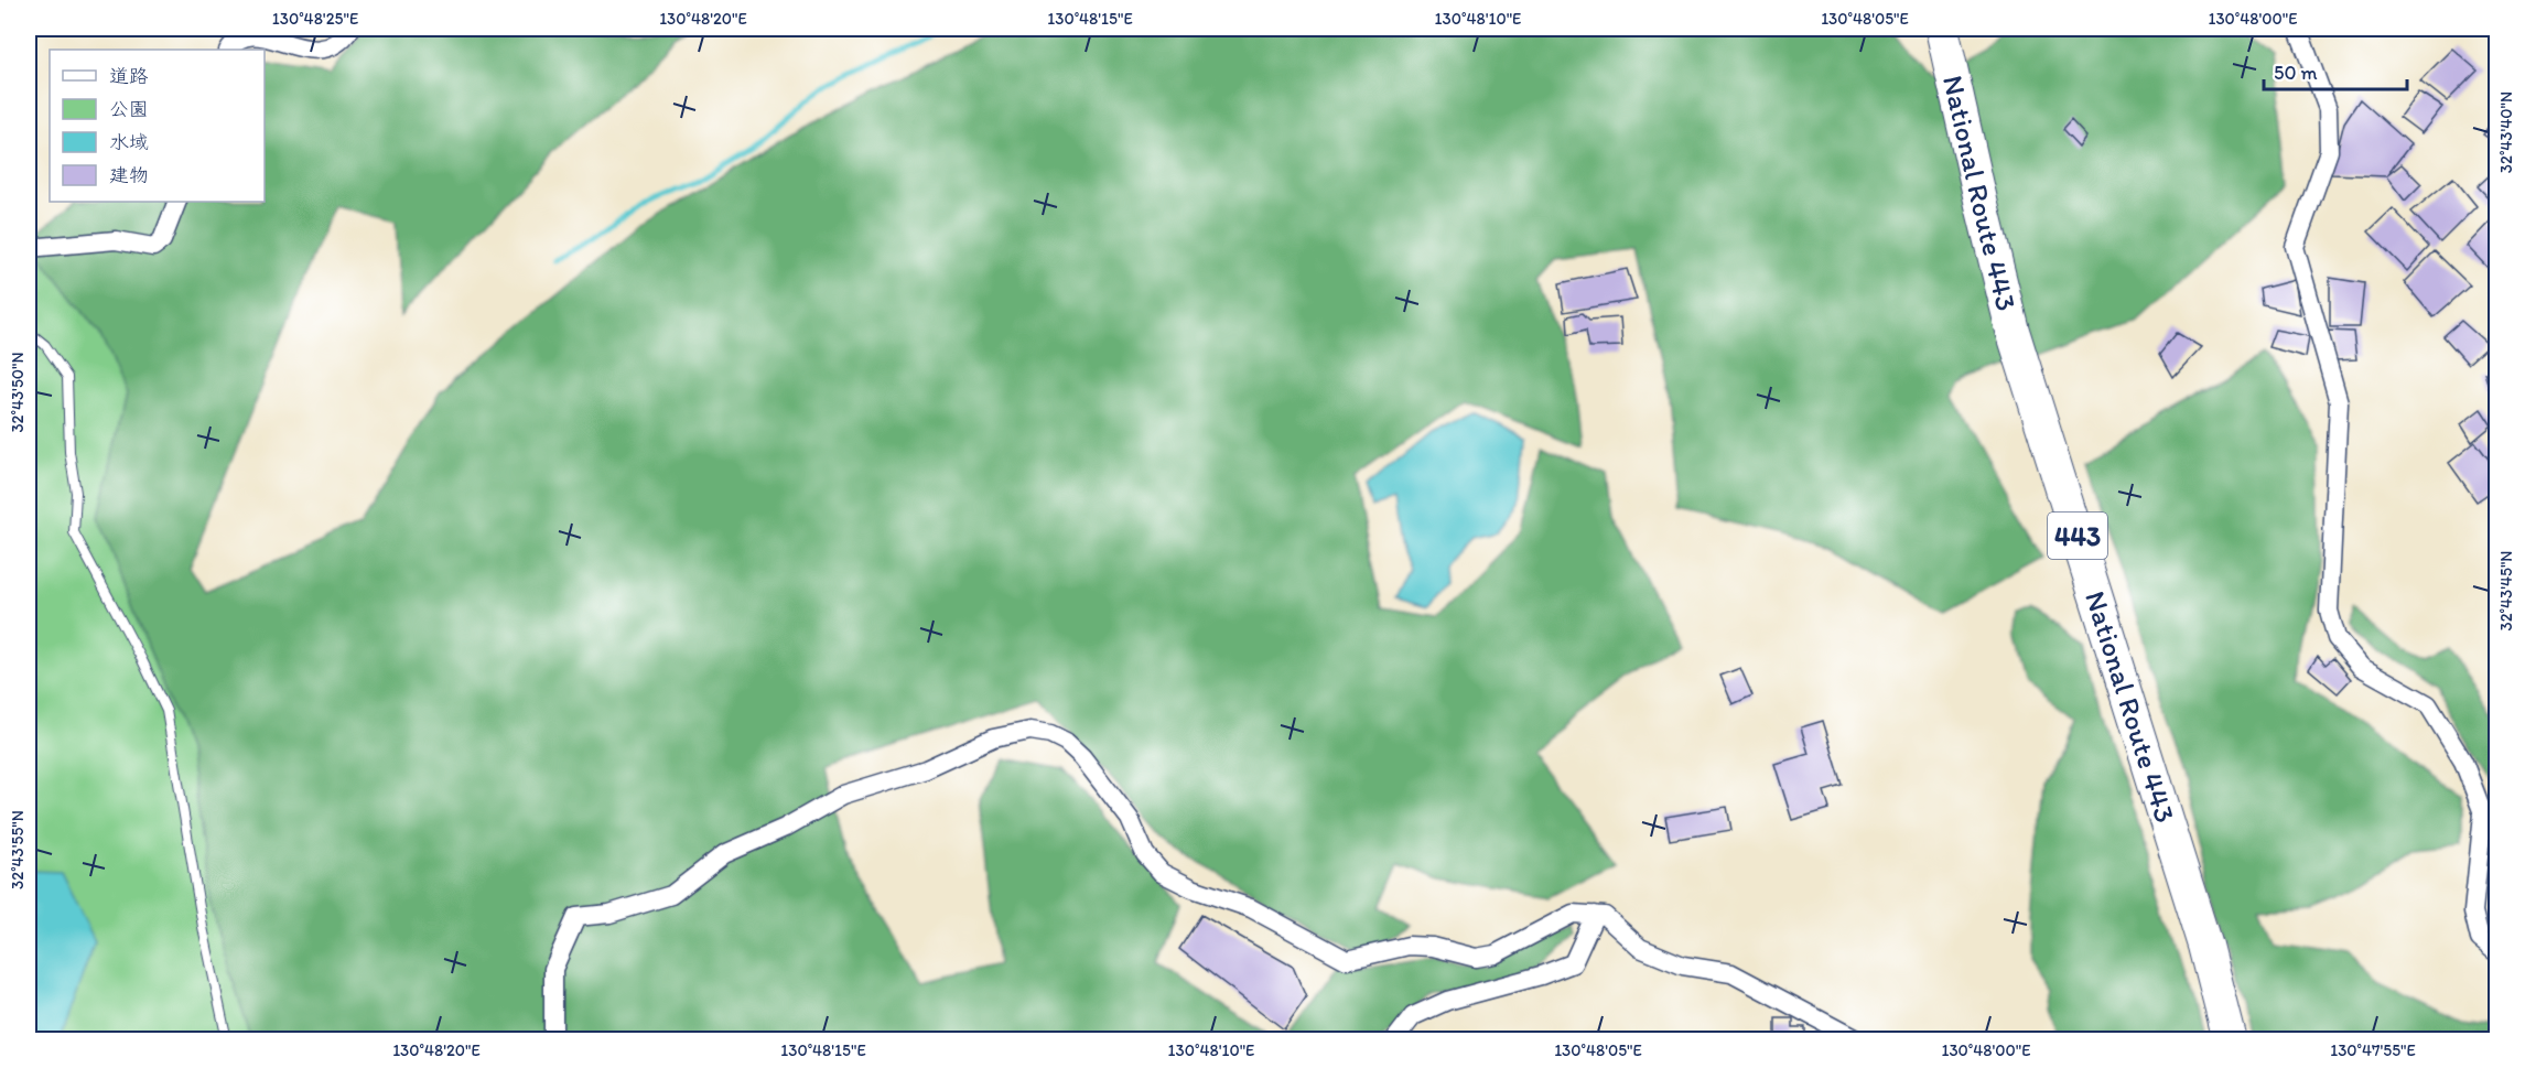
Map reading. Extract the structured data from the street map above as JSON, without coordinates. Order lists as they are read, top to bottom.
{
  "streets": {
    "highway": ["National Route 443", "443"]
  },
  "legend": [
    "道路",
    "公園",
    "水域",
    "建物"
  ],
  "scale_bar": "50 m",
  "coordinates": [
    "130°48'25\"E",
    "130°48'20\"E",
    "130°48'15\"E",
    "130°48'10\"E",
    "130°48'05\"E",
    "130°48'00\"E",
    "32°43'40\"N",
    "32°43'50\"N",
    "32°43'45\"N",
    "32°43'55\"N",
    "130°47'55\"E"
  ]
}
